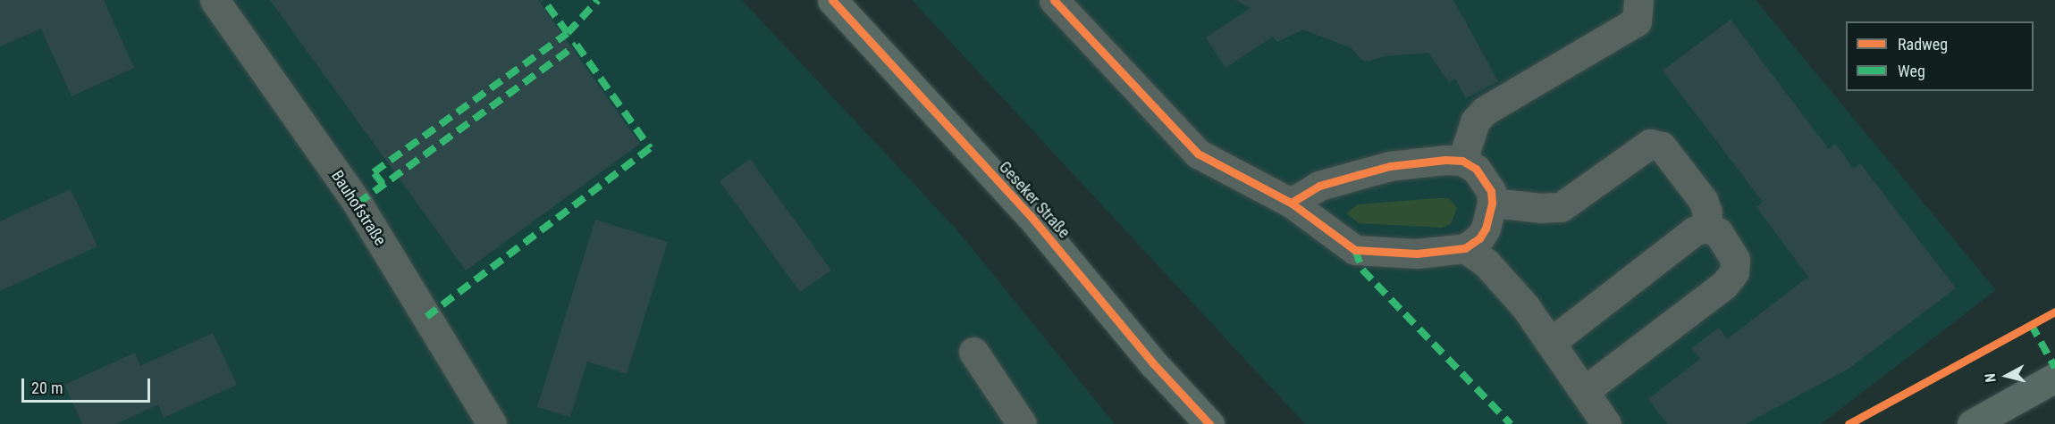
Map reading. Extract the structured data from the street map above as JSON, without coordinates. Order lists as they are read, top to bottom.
{
  "streets": {
    "main road": ["Geseker Straße"],
    "street": ["Bauhofstraße"]
  },
  "legend": ["Radweg", "Weg"],
  "scale_bar": "20 m",
  "north": "left"
}
